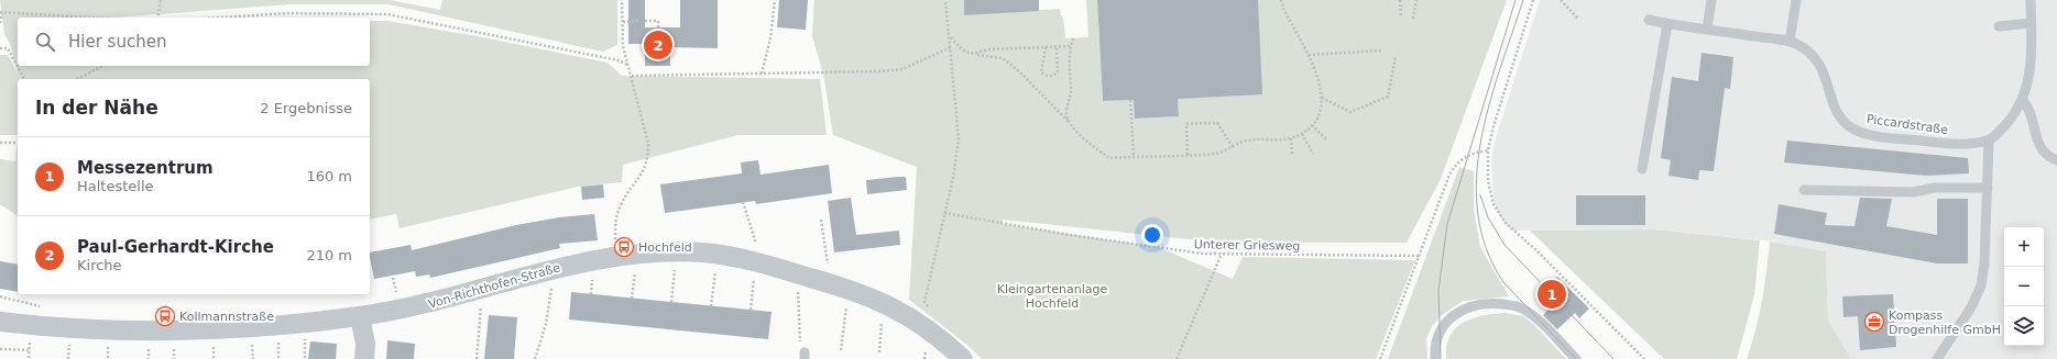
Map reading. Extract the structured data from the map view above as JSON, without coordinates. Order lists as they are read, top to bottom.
{
  "streets": {
    "street": ["Von-Richthofen-Straße"],
    "lane": ["Piccardstraße"],
    "path": ["Unterer Griesweg"]
  },
  "parks": ["Kleingartenanlage Hochfeld"],
  "places": {
    "bus stop": ["Hochfeld", "Kollmannstraße"],
    "office": ["Kompass Drogenhilfe GmbH"]
  },
  "page": {
    "search": "Hier suchen",
    "pins": ["2", "1"],
    "heading": ["In der Nähe", "2 Ergebnisse"],
    "list": [
      {
        "mark": "1",
        "name": "Messezentrum",
        "note": "Haltestelle",
        "value": "160 m"
      },
      {
        "mark": "2",
        "name": "Paul-Gerhardt-Kirche",
        "note": "Kirche",
        "value": "210 m"
      }
    ],
    "map_buttons": ["+", "−"]
  }
}
